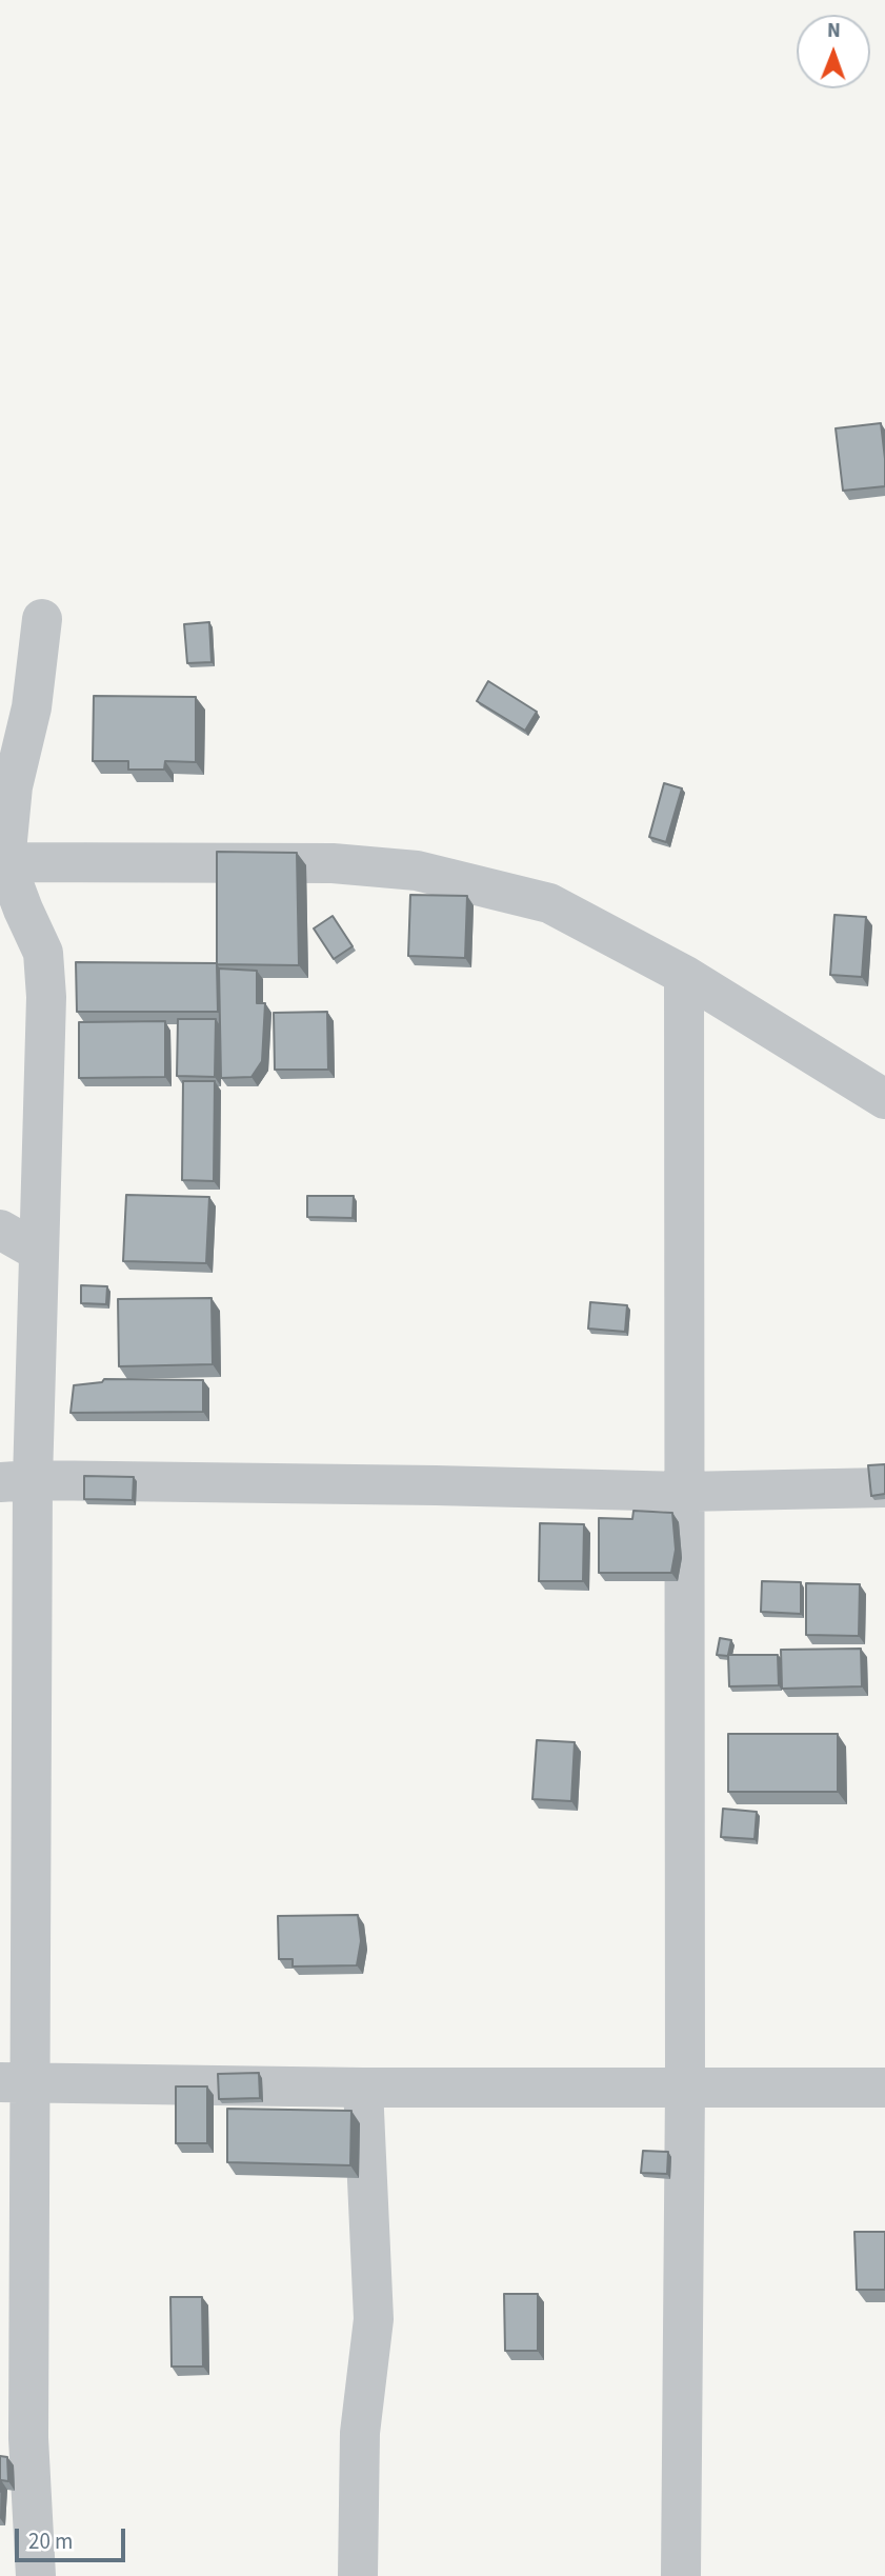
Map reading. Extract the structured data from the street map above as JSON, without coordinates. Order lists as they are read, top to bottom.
{
  "scale_bar": "20 m",
  "north": "top"
}
